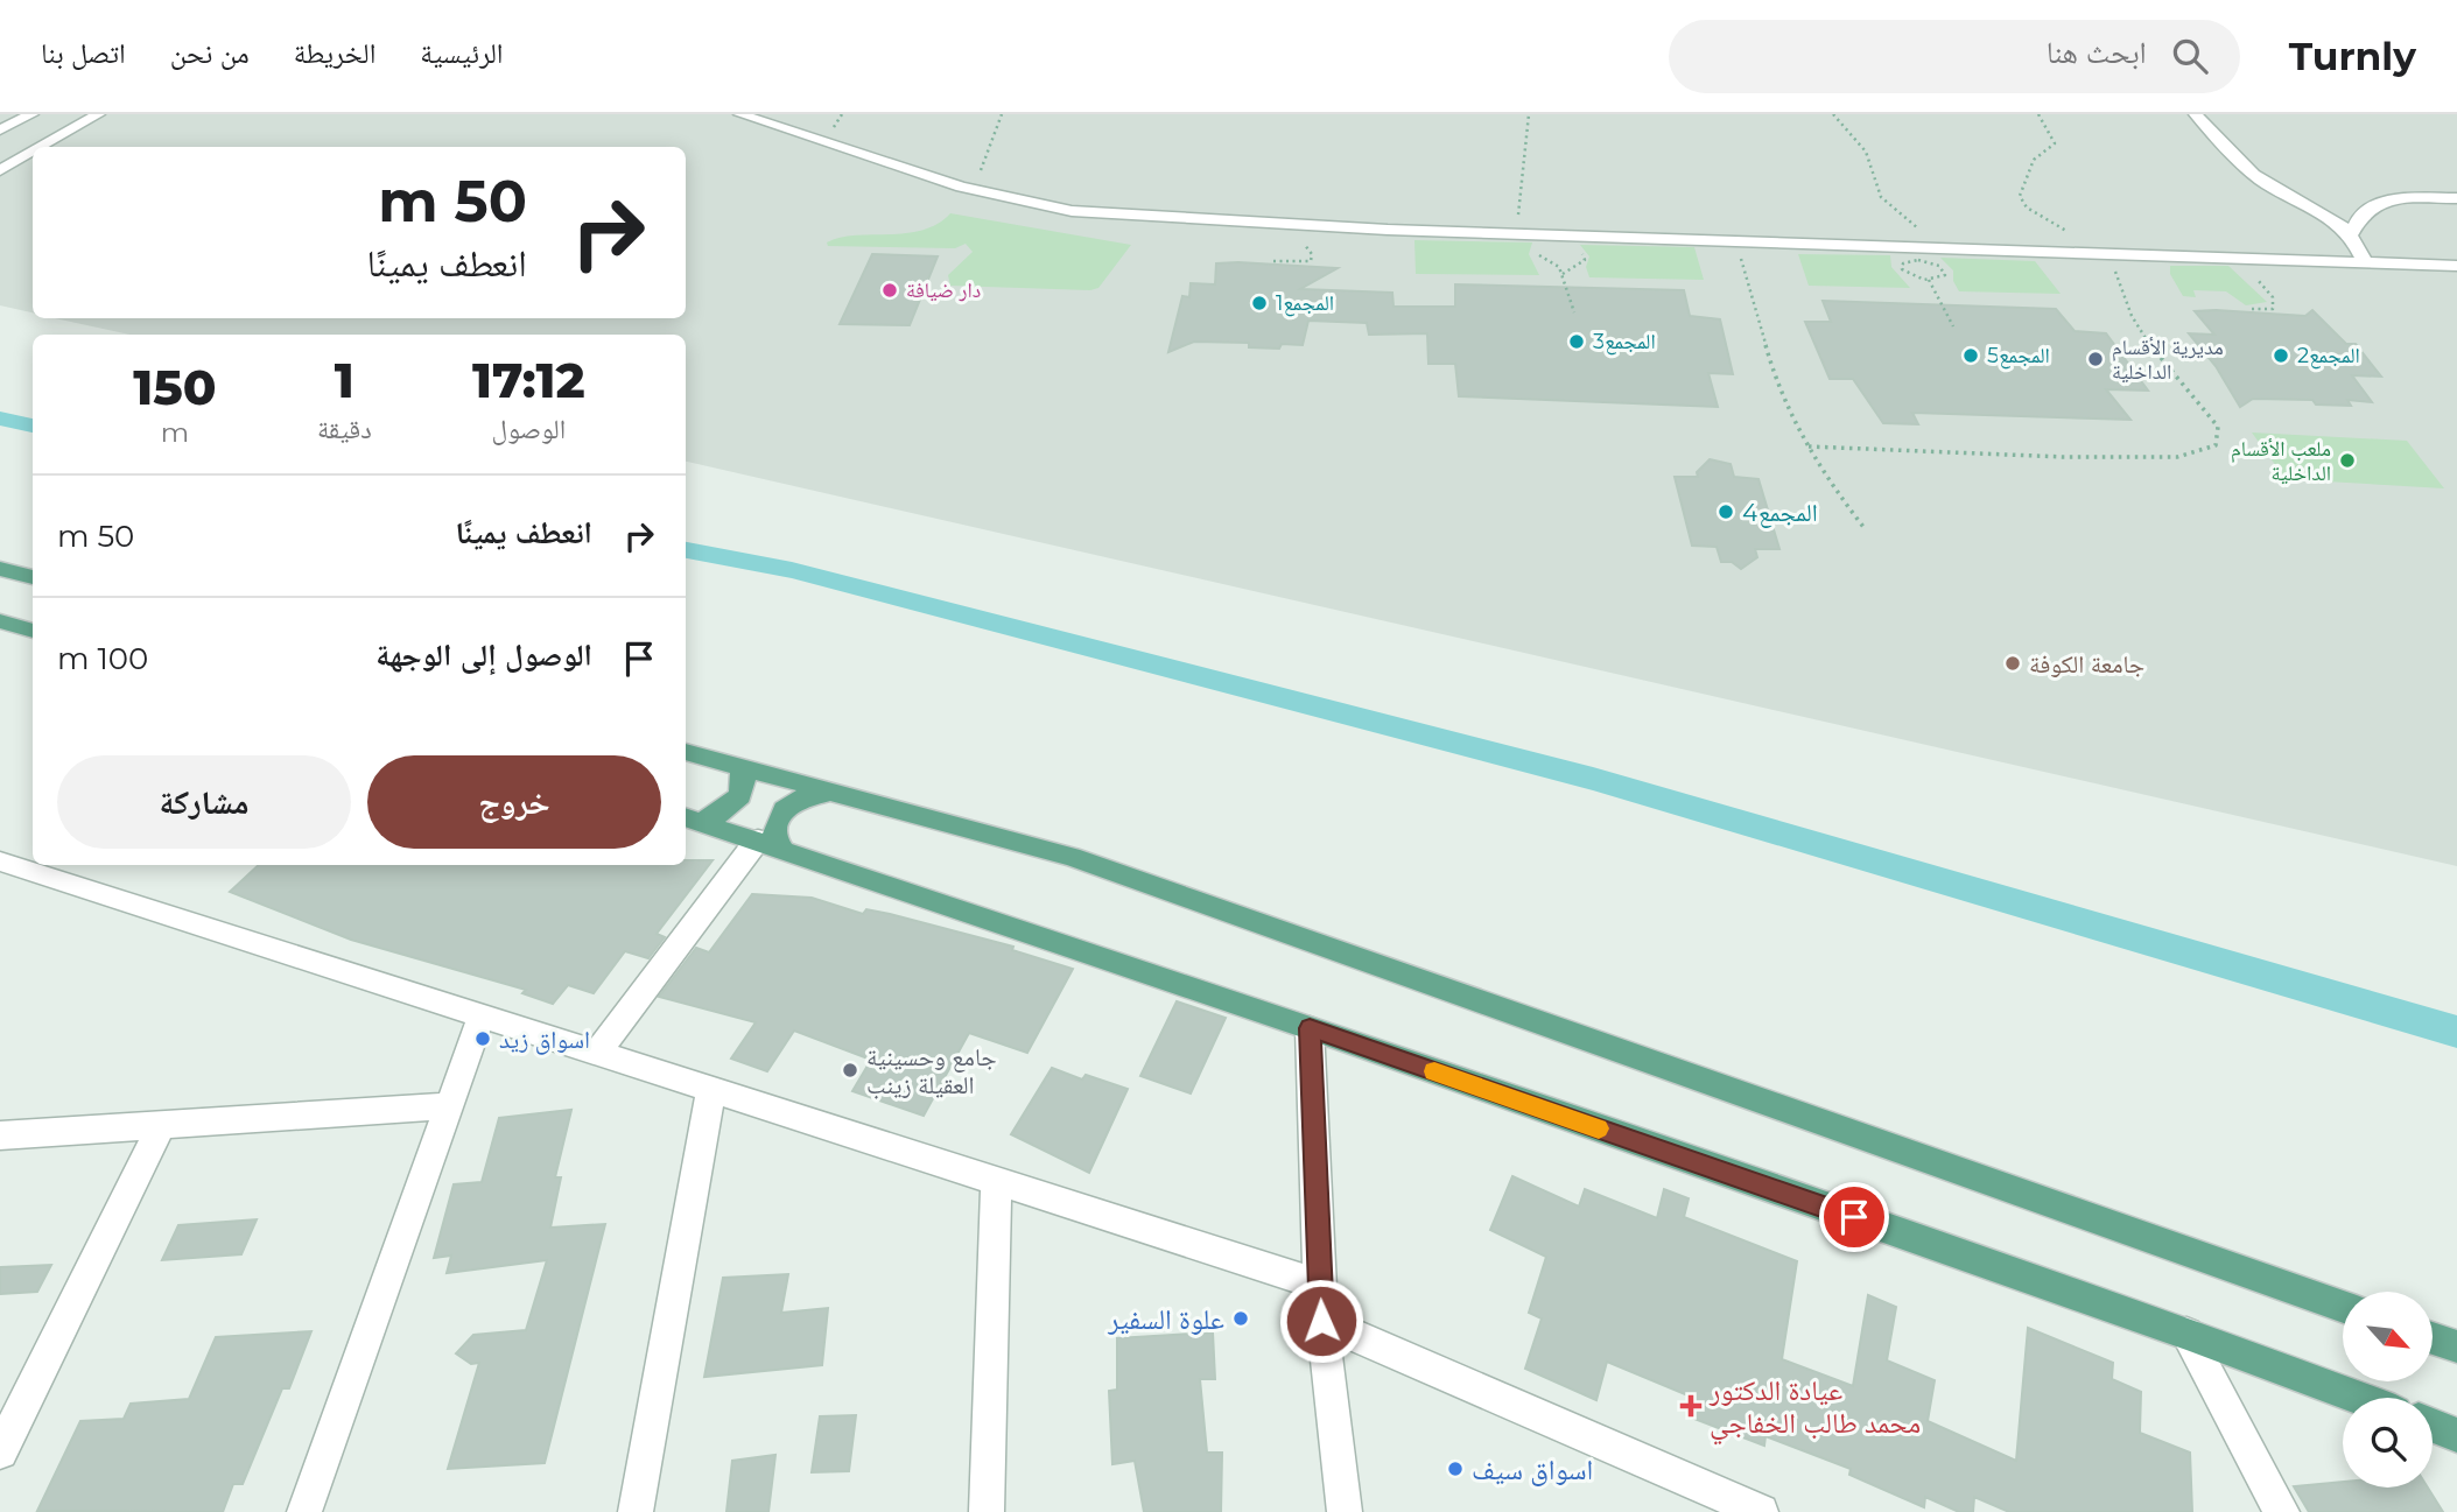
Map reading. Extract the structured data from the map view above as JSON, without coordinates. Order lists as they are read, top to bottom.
{
  "places": {
    "other": [
      "دار ضيافة",
      "المجمع1",
      "المجمع3",
      "المجمع5",
      "المجمع2",
      "مديرية الأقسام الداخلية",
      "ملعب الأقسام الداخلية",
      "المجمع4",
      "جامعة الكوفة",
      "اسواق زيد",
      "جامع وحسينية العقيلة زينب",
      "علوة السفير",
      "اسواق سيف"
    ],
    "health": ["عيادة الدكتور محمد طالب الخفاجي"]
  },
  "north": "bottom right",
  "page": {
    "header": "Turnly",
    "search": "ابحث هنا",
    "nav": [
      "الرئيسية",
      "الخريطة",
      "من نحن",
      "اتصل بنا"
    ],
    "turn": ["50 m", "انعطف يمينًا"],
    "eta": [
      "17:12",
      "الوصول",
      "1",
      "دقيقة",
      "150",
      "m"
    ],
    "list": [
      {
        "name": "انعطف يمينًا",
        "value": "50 m"
      },
      {
        "name": "الوصول إلى الوجهة",
        "value": "100 m"
      }
    ],
    "buttons": ["خروج", "مشاركة"]
  }
}
